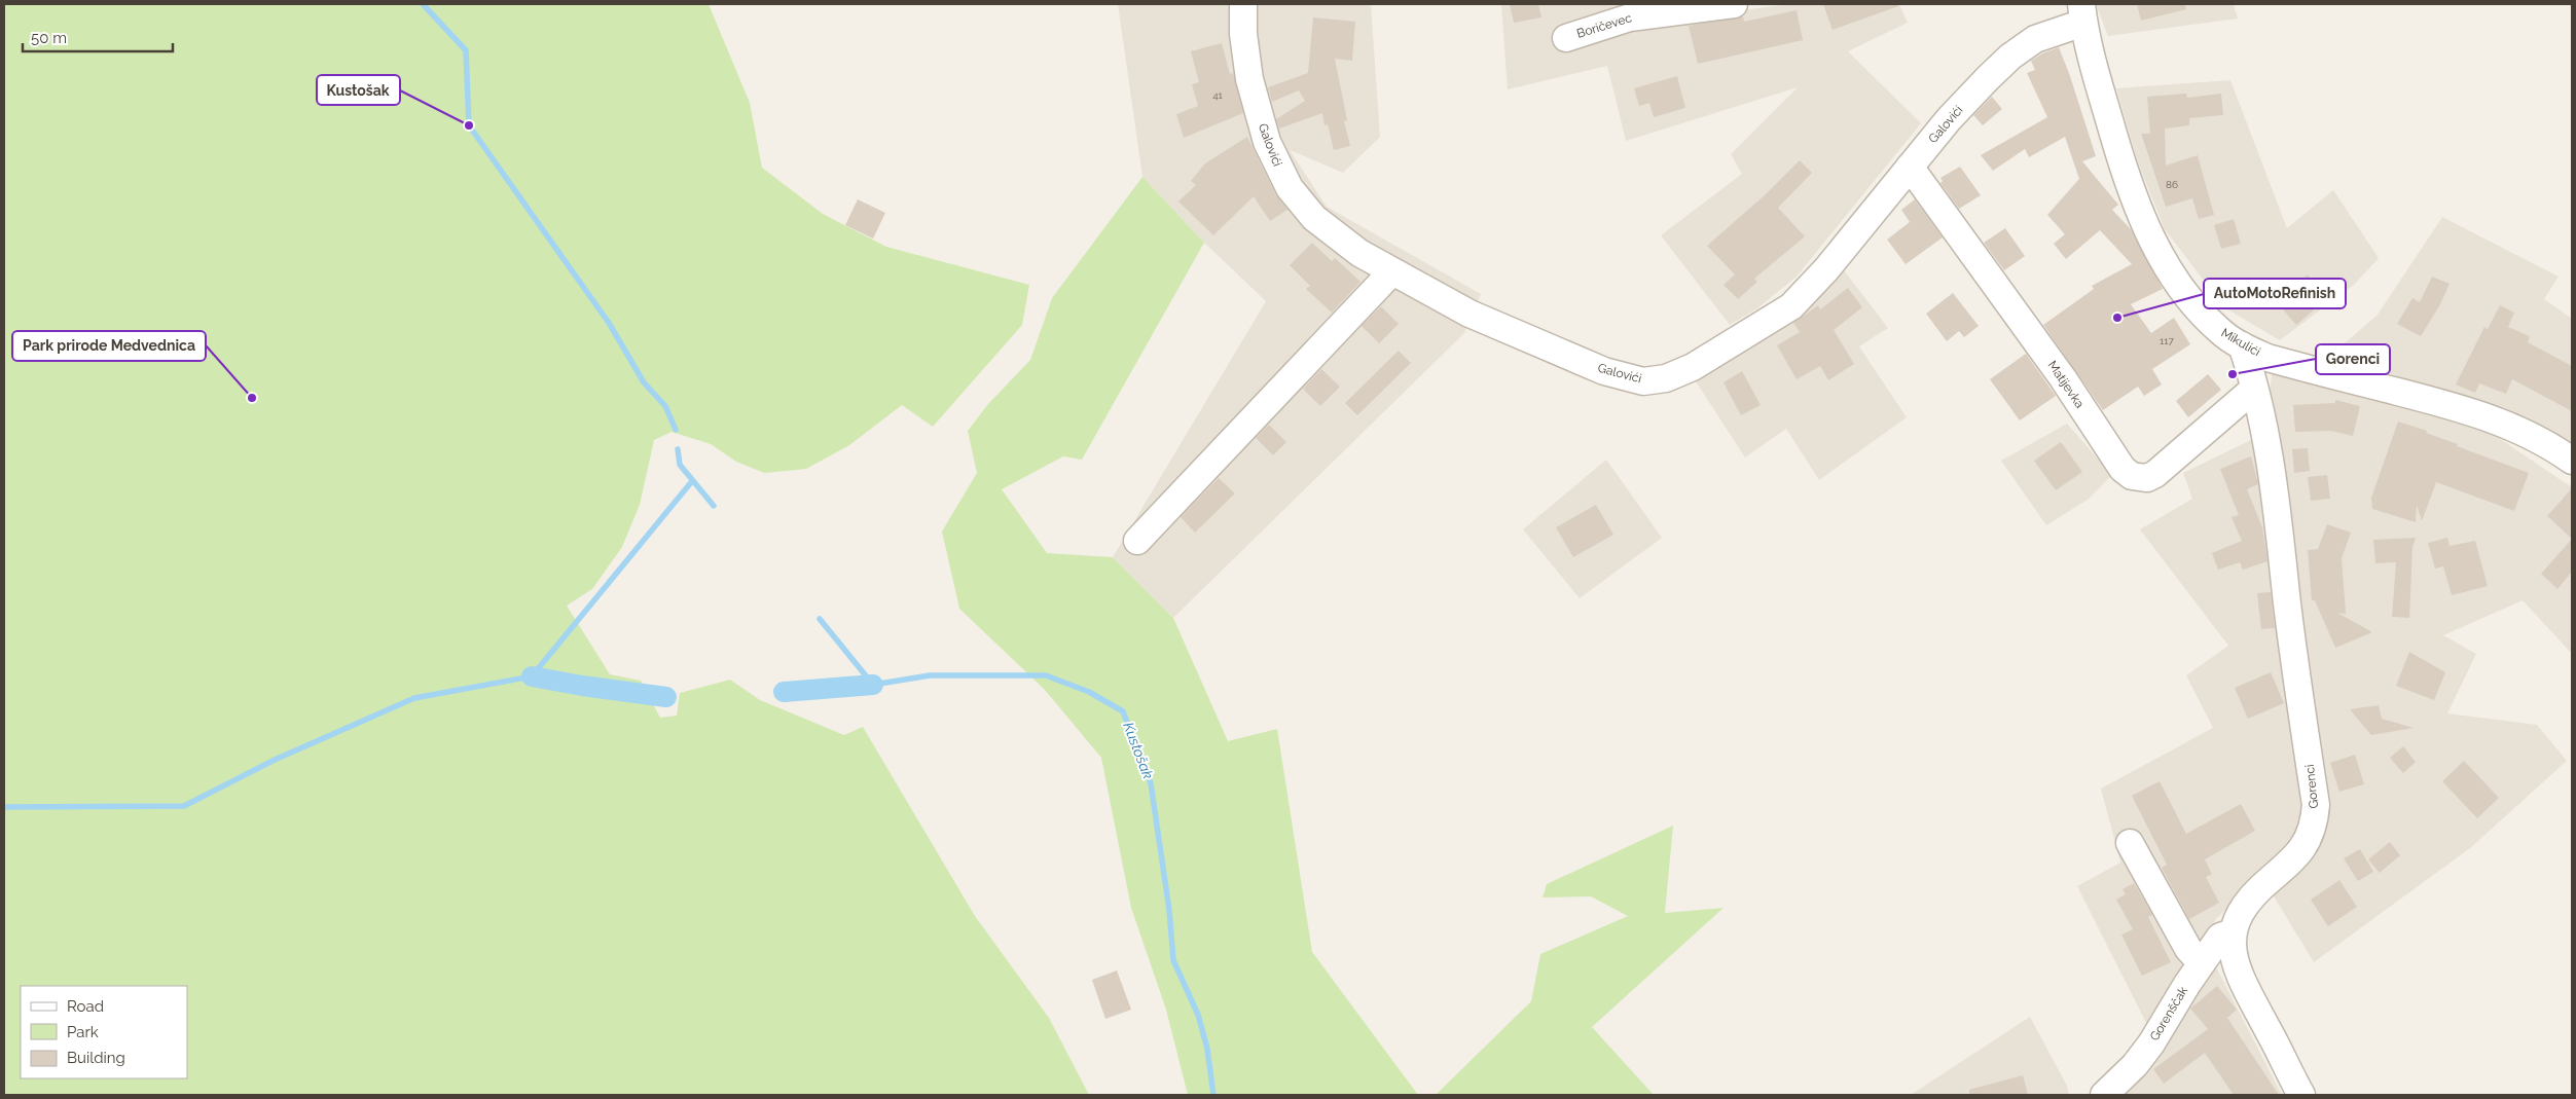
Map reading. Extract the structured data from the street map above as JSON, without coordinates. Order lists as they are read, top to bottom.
{
  "streets": {
    "street": [
      "Boričevec",
      "Galovići",
      "Mikulići",
      "Matijevka",
      "Gorenci",
      "Gorenščak"
    ]
  },
  "crossings": [
    ["Galovići", "Mikulići"],
    ["Galovići", "Matijevka"],
    ["Mikulići", "Gorenci"],
    ["Matijevka", "Gorenci"],
    ["Gorenci", "Gorenščak"]
  ],
  "water": ["Kustošak"],
  "places": [
    "Kustošak",
    "AutoMotoRefinish",
    "Gorenci",
    "Park prirode Medvednica"
  ],
  "house_numbers": ["41", "86", "117"],
  "legend": ["Road", "Park", "Building"],
  "scale_bar": "50 m"
}
